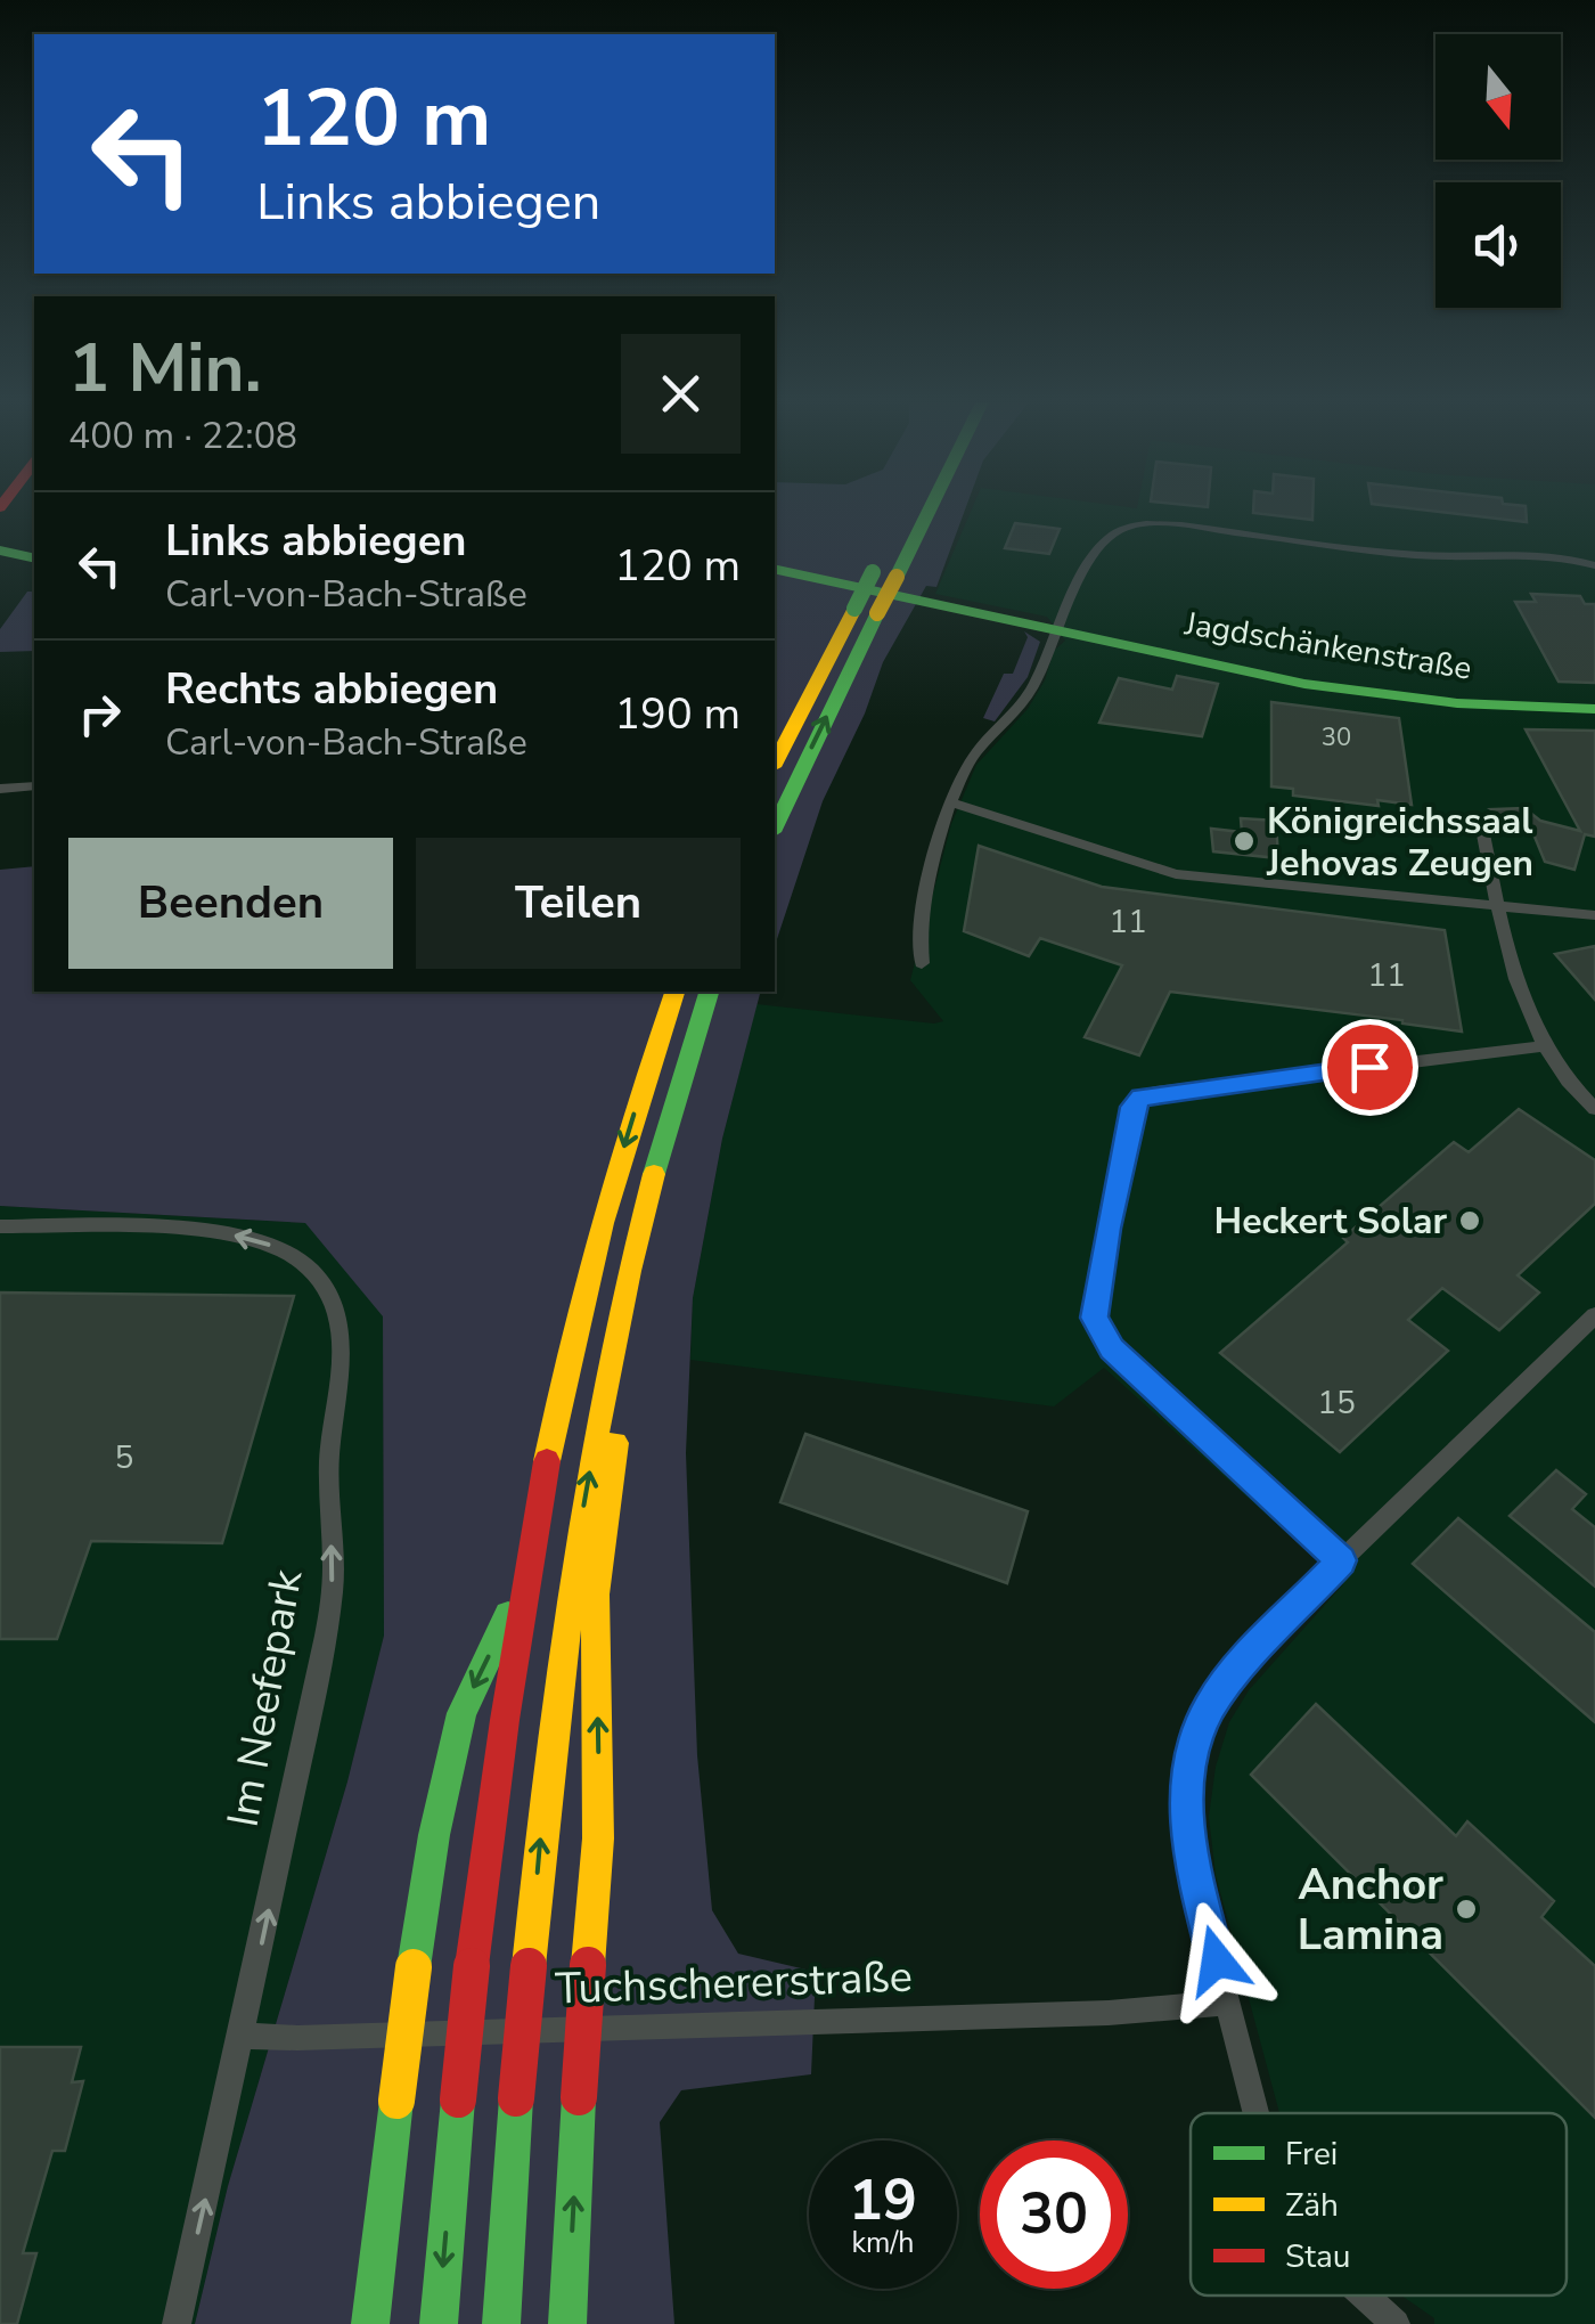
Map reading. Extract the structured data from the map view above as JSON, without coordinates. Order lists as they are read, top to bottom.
{
  "streets": {
    "main road": ["Jagdschänkenstraße"],
    "street": ["Im Neefepark", "Tuchschererstraße"]
  },
  "crossings": [
    ["Im Neefepark", "Tuchschererstraße"]
  ],
  "places": ["Königreichssaal Jehovas Zeugen", "Heckert Solar", "Anchor Lamina"],
  "house_numbers": [
    "30",
    "11",
    "11",
    "15",
    "5"
  ],
  "legend": ["Frei", "Zäh", "Stau"],
  "north": "bottom",
  "page": {
    "turn": ["120 m", "Links abbiegen"],
    "heading": ["1 Min.", "400 m · 22:08"],
    "list": [
      {
        "name": "Links abbiegen",
        "note": "Carl-von-Bach-Straße",
        "value": "120 m"
      },
      {
        "name": "Rechts abbiegen",
        "note": "Carl-von-Bach-Straße",
        "value": "190 m"
      }
    ],
    "buttons": ["Beenden", "Teilen"],
    "speed": "19 km/h",
    "limit": "30"
  }
}
